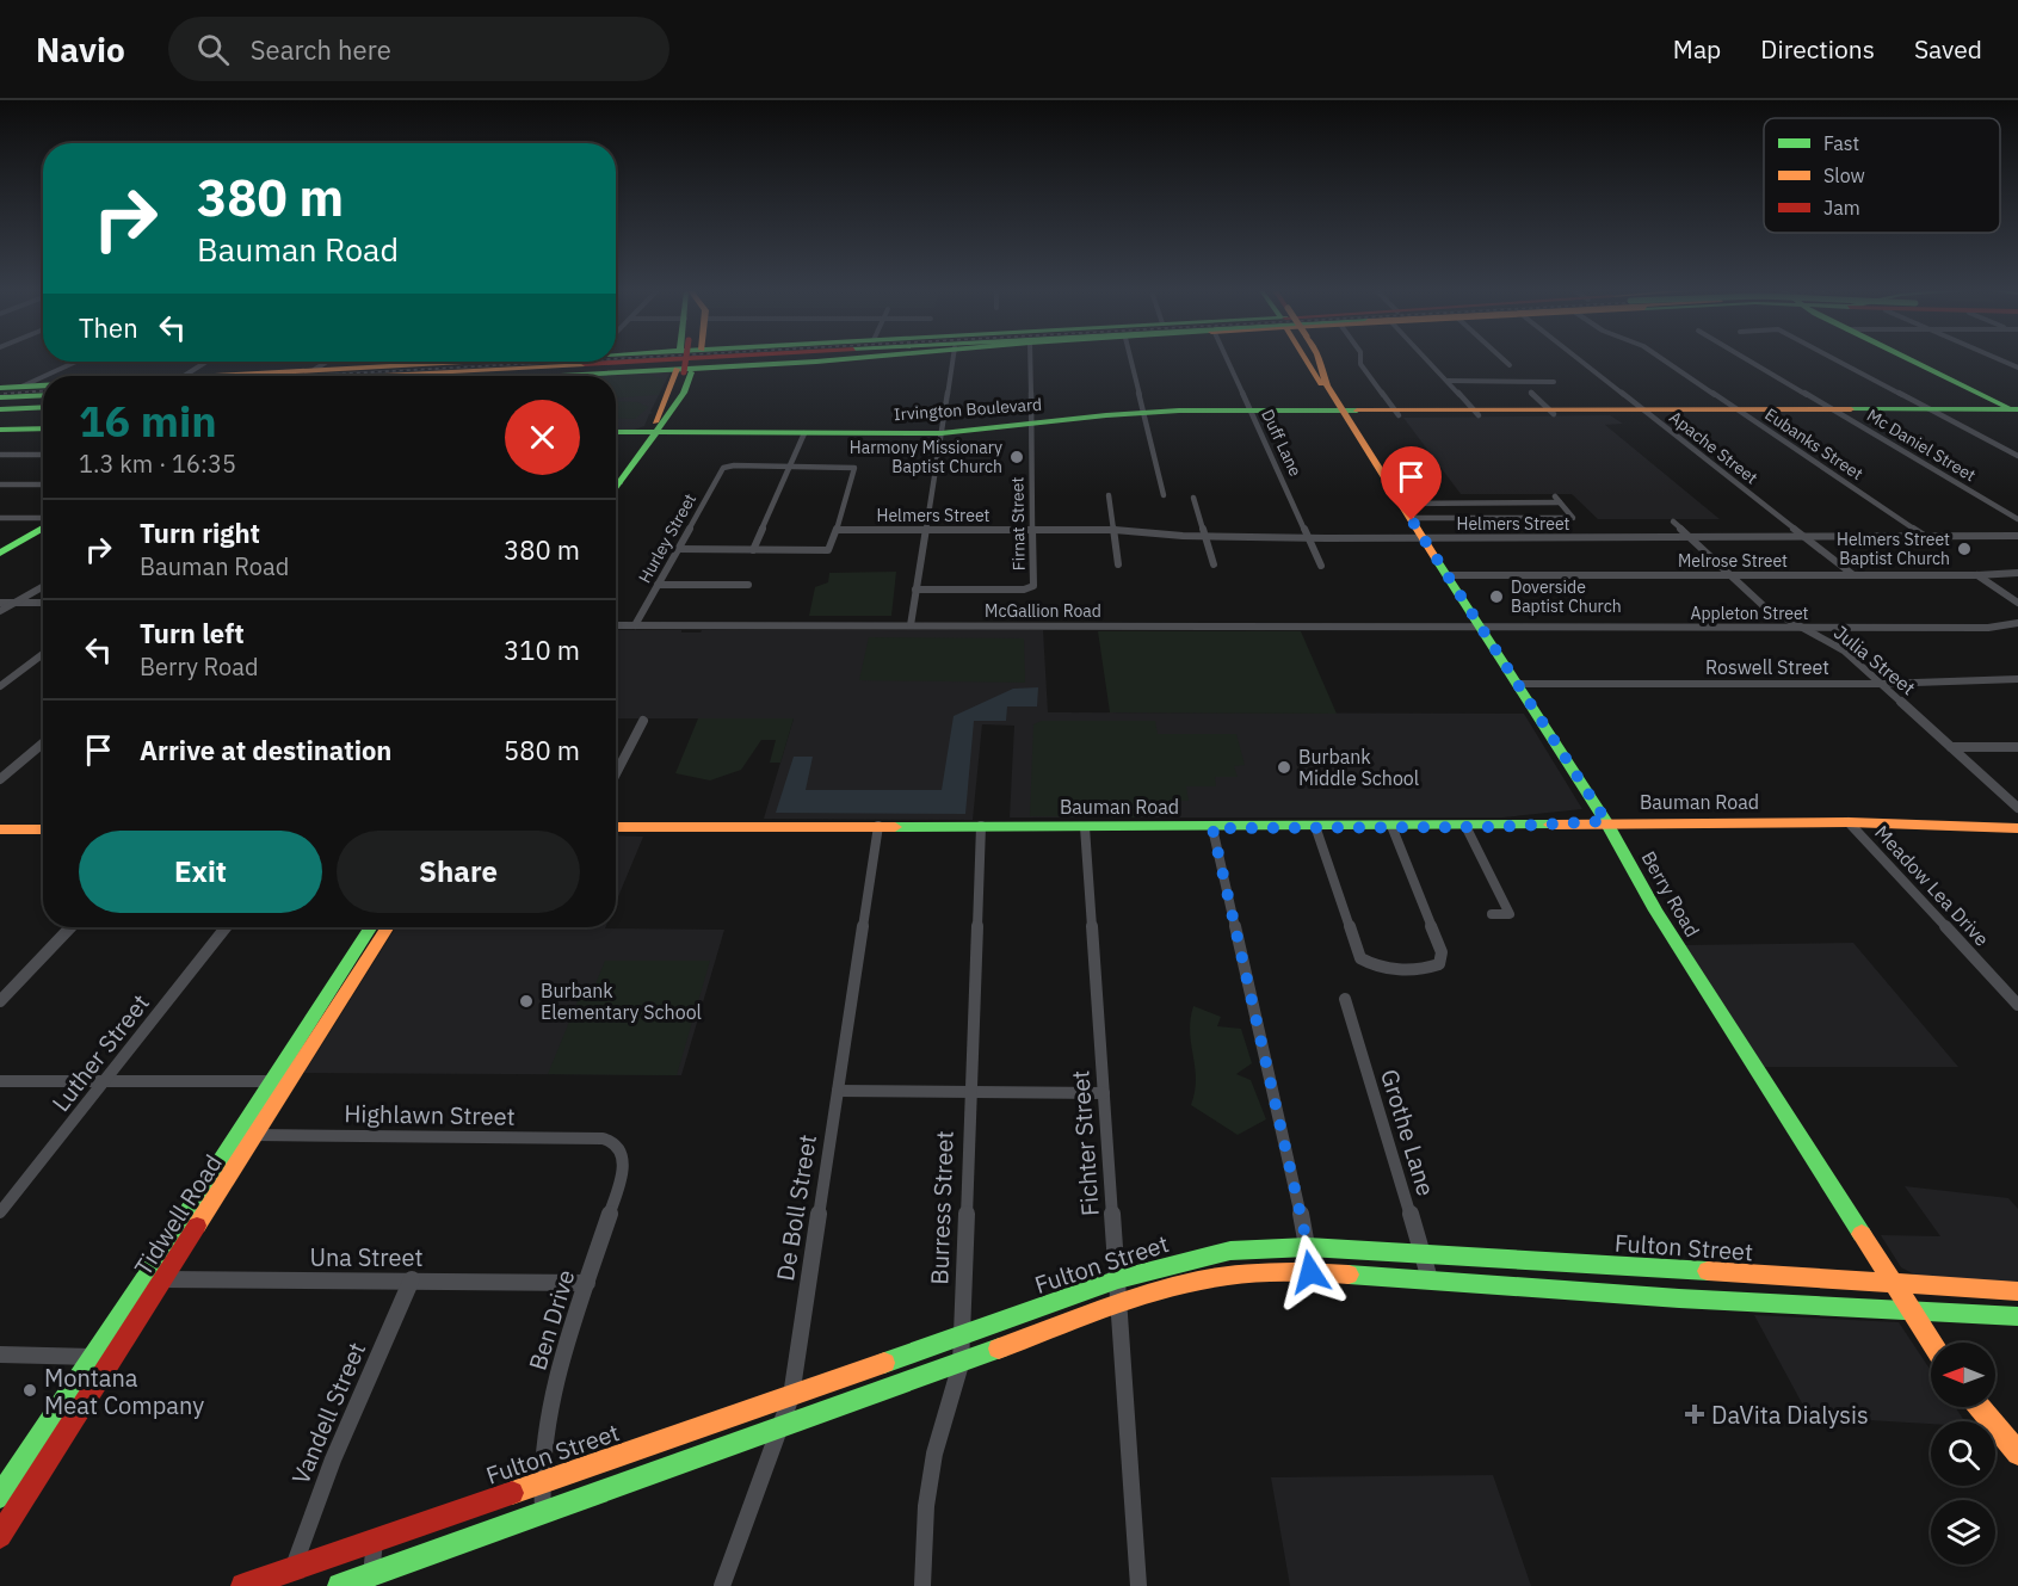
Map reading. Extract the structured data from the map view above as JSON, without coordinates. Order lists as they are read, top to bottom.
{
  "streets": {
    "main road": [
      "Irvington Boulevard",
      "Bauman Road",
      "Berry Road",
      "Tidwell Road",
      "Fulton Street"
    ],
    "street": [
      "Duff Lane",
      "Eubanks Street",
      "Mc Daniel Street",
      "Apache Street",
      "Helmers Street",
      "Firnat Street",
      "Hurley Street",
      "Melrose Street",
      "McGallion Road",
      "Appleton Street",
      "Julia Street",
      "Roswell Street",
      "Meadow Lea Drive",
      "Luther Street",
      "Highlawn Street",
      "Grothe Lane",
      "Fichter Street",
      "De Boll Street",
      "Burress Street",
      "Una Street",
      "Ben Drive",
      "Vandell Street"
    ]
  },
  "crossings": [
    ["Irvington Boulevard", "Duff Lane"],
    ["Irvington Boulevard", "Eubanks Street"],
    ["Irvington Boulevard", "Mc Daniel Street"],
    ["Irvington Boulevard", "Apache Street"],
    ["Irvington Boulevard", "Firnat Street"],
    ["Irvington Boulevard", "Berry Road"],
    ["Duff Lane", "Helmers Street"],
    ["Eubanks Street", "Helmers Street"],
    ["Apache Street", "Helmers Street"],
    ["Apache Street", "Melrose Street"],
    ["Helmers Street", "Firnat Street"],
    ["Helmers Street", "Julia Street"],
    ["Helmers Street", "Berry Road"],
    ["Hurley Street", "McGallion Road"],
    ["Melrose Street", "Julia Street"],
    ["Melrose Street", "Berry Road"],
    ["McGallion Road", "Appleton Street"],
    ["McGallion Road", "Berry Road"],
    ["Appleton Street", "Julia Street"],
    ["Appleton Street", "Berry Road"],
    ["Julia Street", "Roswell Street"],
    ["Roswell Street", "Berry Road"],
    ["Bauman Road", "Meadow Lea Drive"],
    ["Bauman Road", "Berry Road"],
    ["Bauman Road", "Fichter Street"],
    ["Bauman Road", "De Boll Street"],
    ["Bauman Road", "Burress Street"],
    ["Berry Road", "Fulton Street"],
    ["Highlawn Street", "Tidwell Road"],
    ["Highlawn Street", "Ben Drive"],
    ["Grothe Lane", "Fulton Street"],
    ["Fichter Street", "Fulton Street"],
    ["De Boll Street", "Fulton Street"],
    ["Burress Street", "Fulton Street"],
    ["Tidwell Road", "Una Street"],
    ["Fulton Street", "Ben Drive"],
    ["Fulton Street", "Vandell Street"],
    ["Una Street", "Ben Drive"],
    ["Una Street", "Vandell Street"]
  ],
  "places": {
    "other": [
      "Harmony Missionary Baptist Church",
      "Helmers Street Baptist Church",
      "Doverside Baptist Church",
      "Burbank Middle School",
      "Burbank Elementary School",
      "Montana Meat Company"
    ],
    "health": ["DaVita Dialysis"]
  },
  "legend": ["Fast", "Slow", "Jam"],
  "north": "left",
  "page": {
    "header": "Navio",
    "search": "Search here",
    "nav": ["Map", "Directions", "Saved"],
    "turn": ["380 m", "Bauman Road"],
    "then": "Then",
    "heading": ["16 min", "1.3 km · 16:35"],
    "list": [
      {
        "name": "Turn right",
        "note": "Bauman Road",
        "value": "380 m"
      },
      {
        "name": "Turn left",
        "note": "Berry Road",
        "value": "310 m"
      },
      {
        "name": "Arrive at destination",
        "value": "580 m"
      }
    ],
    "buttons": ["Exit", "Share"]
  }
}
